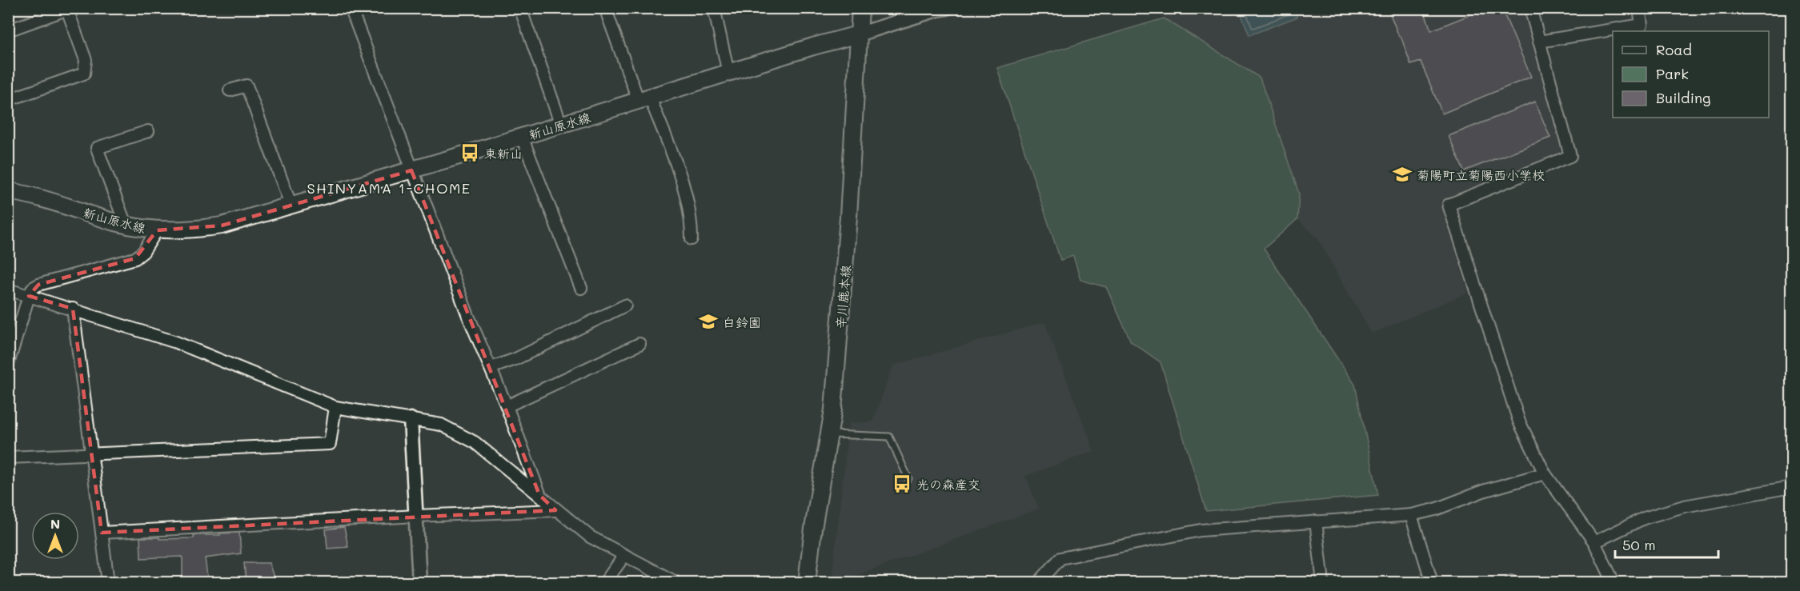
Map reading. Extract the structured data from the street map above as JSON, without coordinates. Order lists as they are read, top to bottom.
{
  "streets": {
    "main road": ["新山原水線", "辛川鹿本線"]
  },
  "crossings": [
    ["新山原水線", "辛川鹿本線"]
  ],
  "districts": ["SHINYAMA 1-CHOME"],
  "places": {
    "bus stop": ["東新山", "光の森産交"],
    "school or university": ["菊陽町立菊陽西小学校", "白鈴園"]
  },
  "legend": ["Road", "Park", "Building"],
  "scale_bar": "50 m",
  "north": "top"
}
